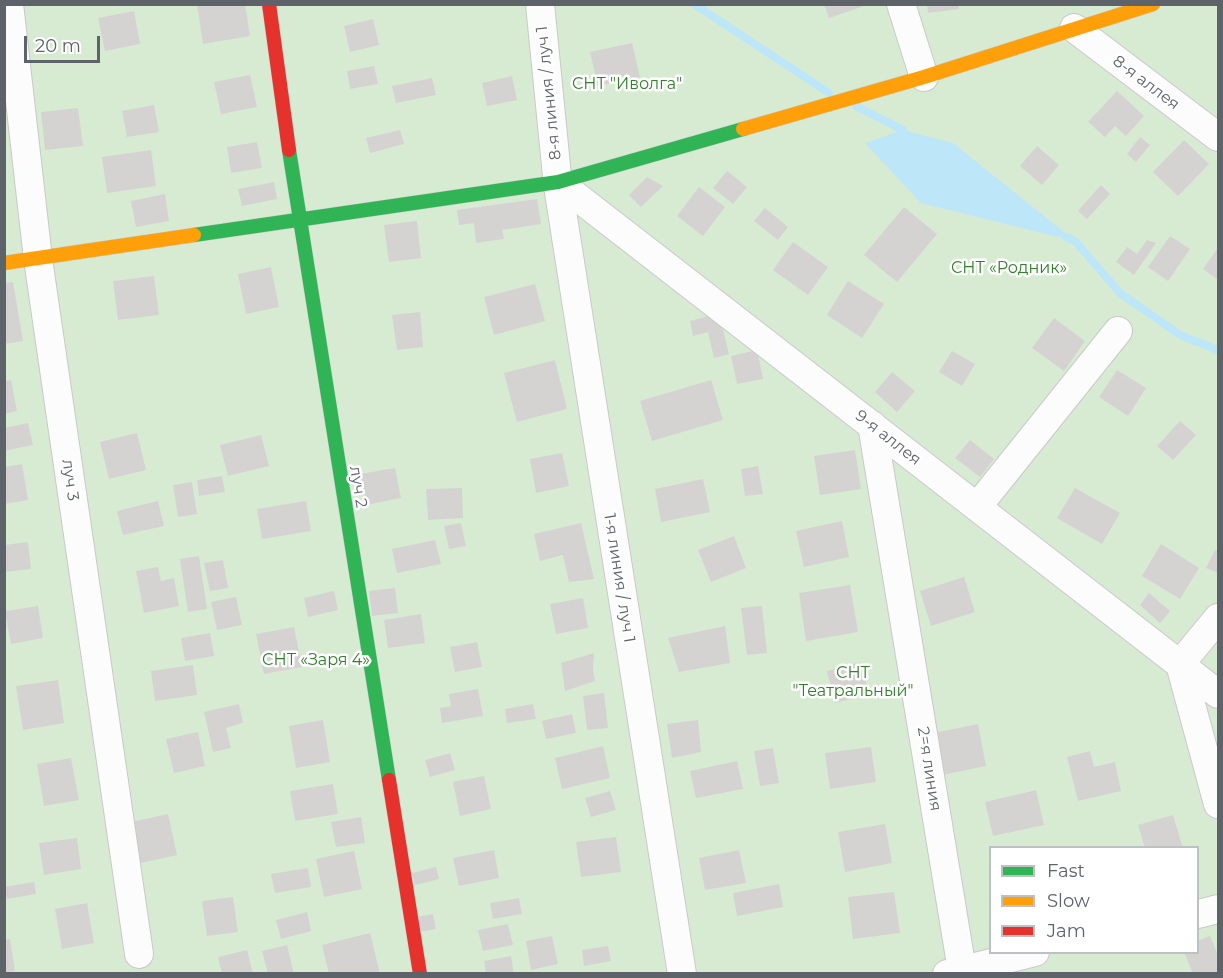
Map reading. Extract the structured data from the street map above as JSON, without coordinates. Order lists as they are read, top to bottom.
{
  "streets": {
    "street": [
      "8-я аллея",
      "8-я линия / луч 1",
      "9-я аллея",
      "луч 3",
      "луч 2",
      "1-я линия / луч 1",
      "2=я линия"
    ]
  },
  "crossings": [
    ["8-я линия / луч 1", "9-я аллея"],
    ["8-я линия / луч 1", "1-я линия / луч 1"],
    ["9-я аллея", "1-я линия / луч 1"],
    ["9-я аллея", "2=я линия"]
  ],
  "parks": [
    "СНТ \"Иволга\"",
    "СНТ «Родник»",
    "СНТ «Заря 4»",
    "СНТ \"Театральный\""
  ],
  "legend": ["Fast", "Slow", "Jam"],
  "scale_bar": "20 m"
}
